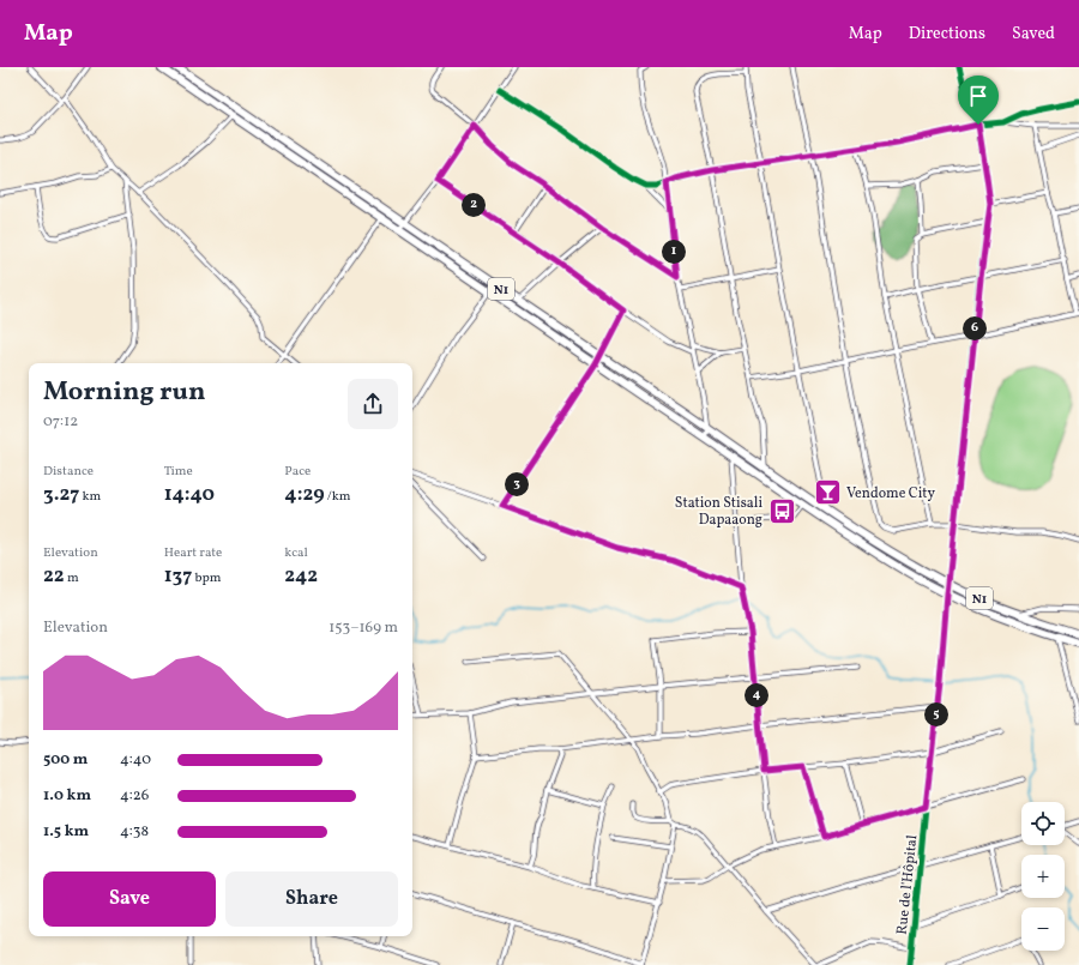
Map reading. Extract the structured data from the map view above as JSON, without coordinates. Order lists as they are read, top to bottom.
{
  "streets": {
    "highway": ["N1"],
    "street": ["Rue de l'Hôpital"]
  },
  "crossings": [
    ["N1", "Rue de l'Hôpital"]
  ],
  "places": {
    "bar": ["Vendome City"],
    "bus stop": ["Station Stisali Dapaaong"]
  },
  "page": {
    "header": "Map",
    "nav": ["Map", "Directions", "Saved"],
    "pins": [
      "2",
      "1",
      "6",
      "3",
      "4",
      "5"
    ],
    "heading": ["Morning run", "07:12"],
    "stats": [
      ["Distance", "3.27 km"],
      ["Time", "14:40"],
      ["Pace", "4:29 /km"],
      ["Elevation", "22 m"],
      ["Heart rate", "137 bpm"],
      ["kcal", "242"]
    ],
    "chart": ["Elevation", "153–169 m"],
    "list": [
      {
        "name": "500 m",
        "note": "4:40"
      },
      {
        "name": "1.0 km",
        "note": "4:26"
      },
      {
        "name": "1.5 km",
        "note": "4:38"
      }
    ],
    "map_buttons": ["+", "−"],
    "buttons": ["Save", "Share"]
  }
}
